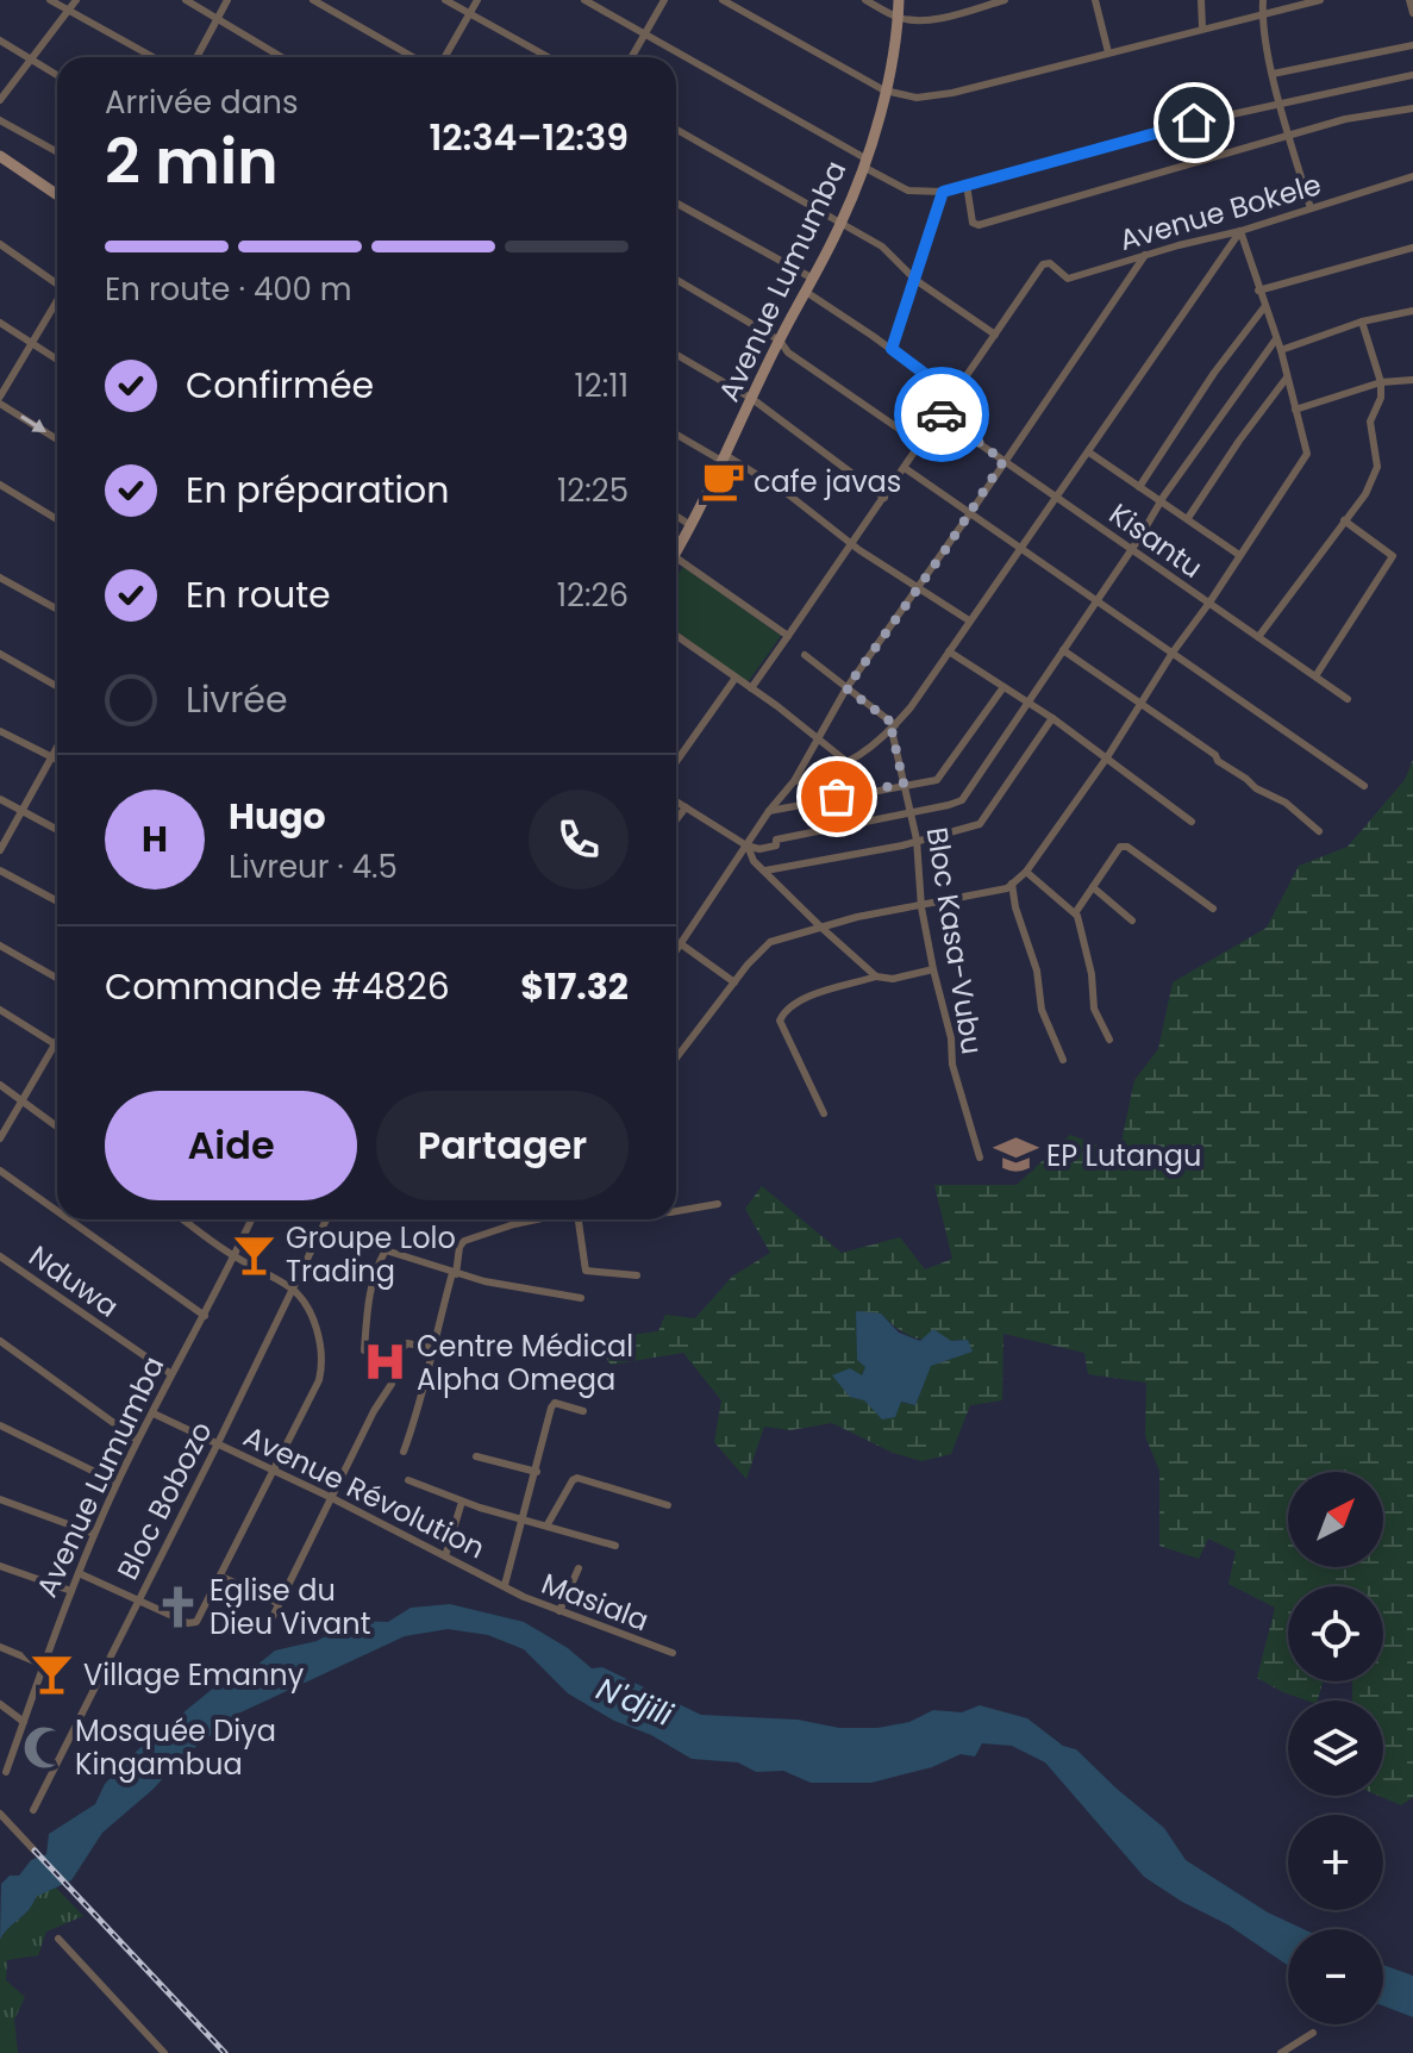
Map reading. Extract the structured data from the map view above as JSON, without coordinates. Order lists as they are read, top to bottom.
{
  "streets": {
    "street": [
      "Avenue Bokele",
      "Avenue Lumumba",
      "Kisantu",
      "Bloc Kasa-Vubu",
      "Nduwa",
      "Avenue Révolution",
      "Bloc Bobozo",
      "Masiala"
    ]
  },
  "crossings": [
    ["Avenue Lumumba", "Nduwa"],
    ["Avenue Lumumba", "Avenue Révolution"],
    ["Avenue Révolution", "Bloc Bobozo"],
    ["Avenue Révolution", "Masiala"]
  ],
  "water": ["N'djili"],
  "places": {
    "cafe": ["cafe javas"],
    "school or university": ["EP Lutangu"],
    "bar": ["Groupe Lolo Trading", "Village Emanny"],
    "hospital": ["Centre Médical Alpha Omega"],
    "church": ["Eglise du Dieu Vivant"],
    "mosque": ["Mosquée Diya Kingambua"]
  },
  "north": "top right",
  "page": {
    "heading": ["2 min", "Arrivée dans", "12:34–12:39"],
    "panel": [
      "Hugo",
      "Livreur · 4.5",
      "Commande #4826",
      "$17.32"
    ],
    "bar": "En route · 400 m",
    "list": [
      ["Confirmée", "12:11"],
      ["En préparation", "12:25"],
      ["En route", "12:26"],
      "Livrée"
    ],
    "round": "H",
    "buttons": ["Aide", "Partager"],
    "map_buttons": ["+", "−"]
  }
}
